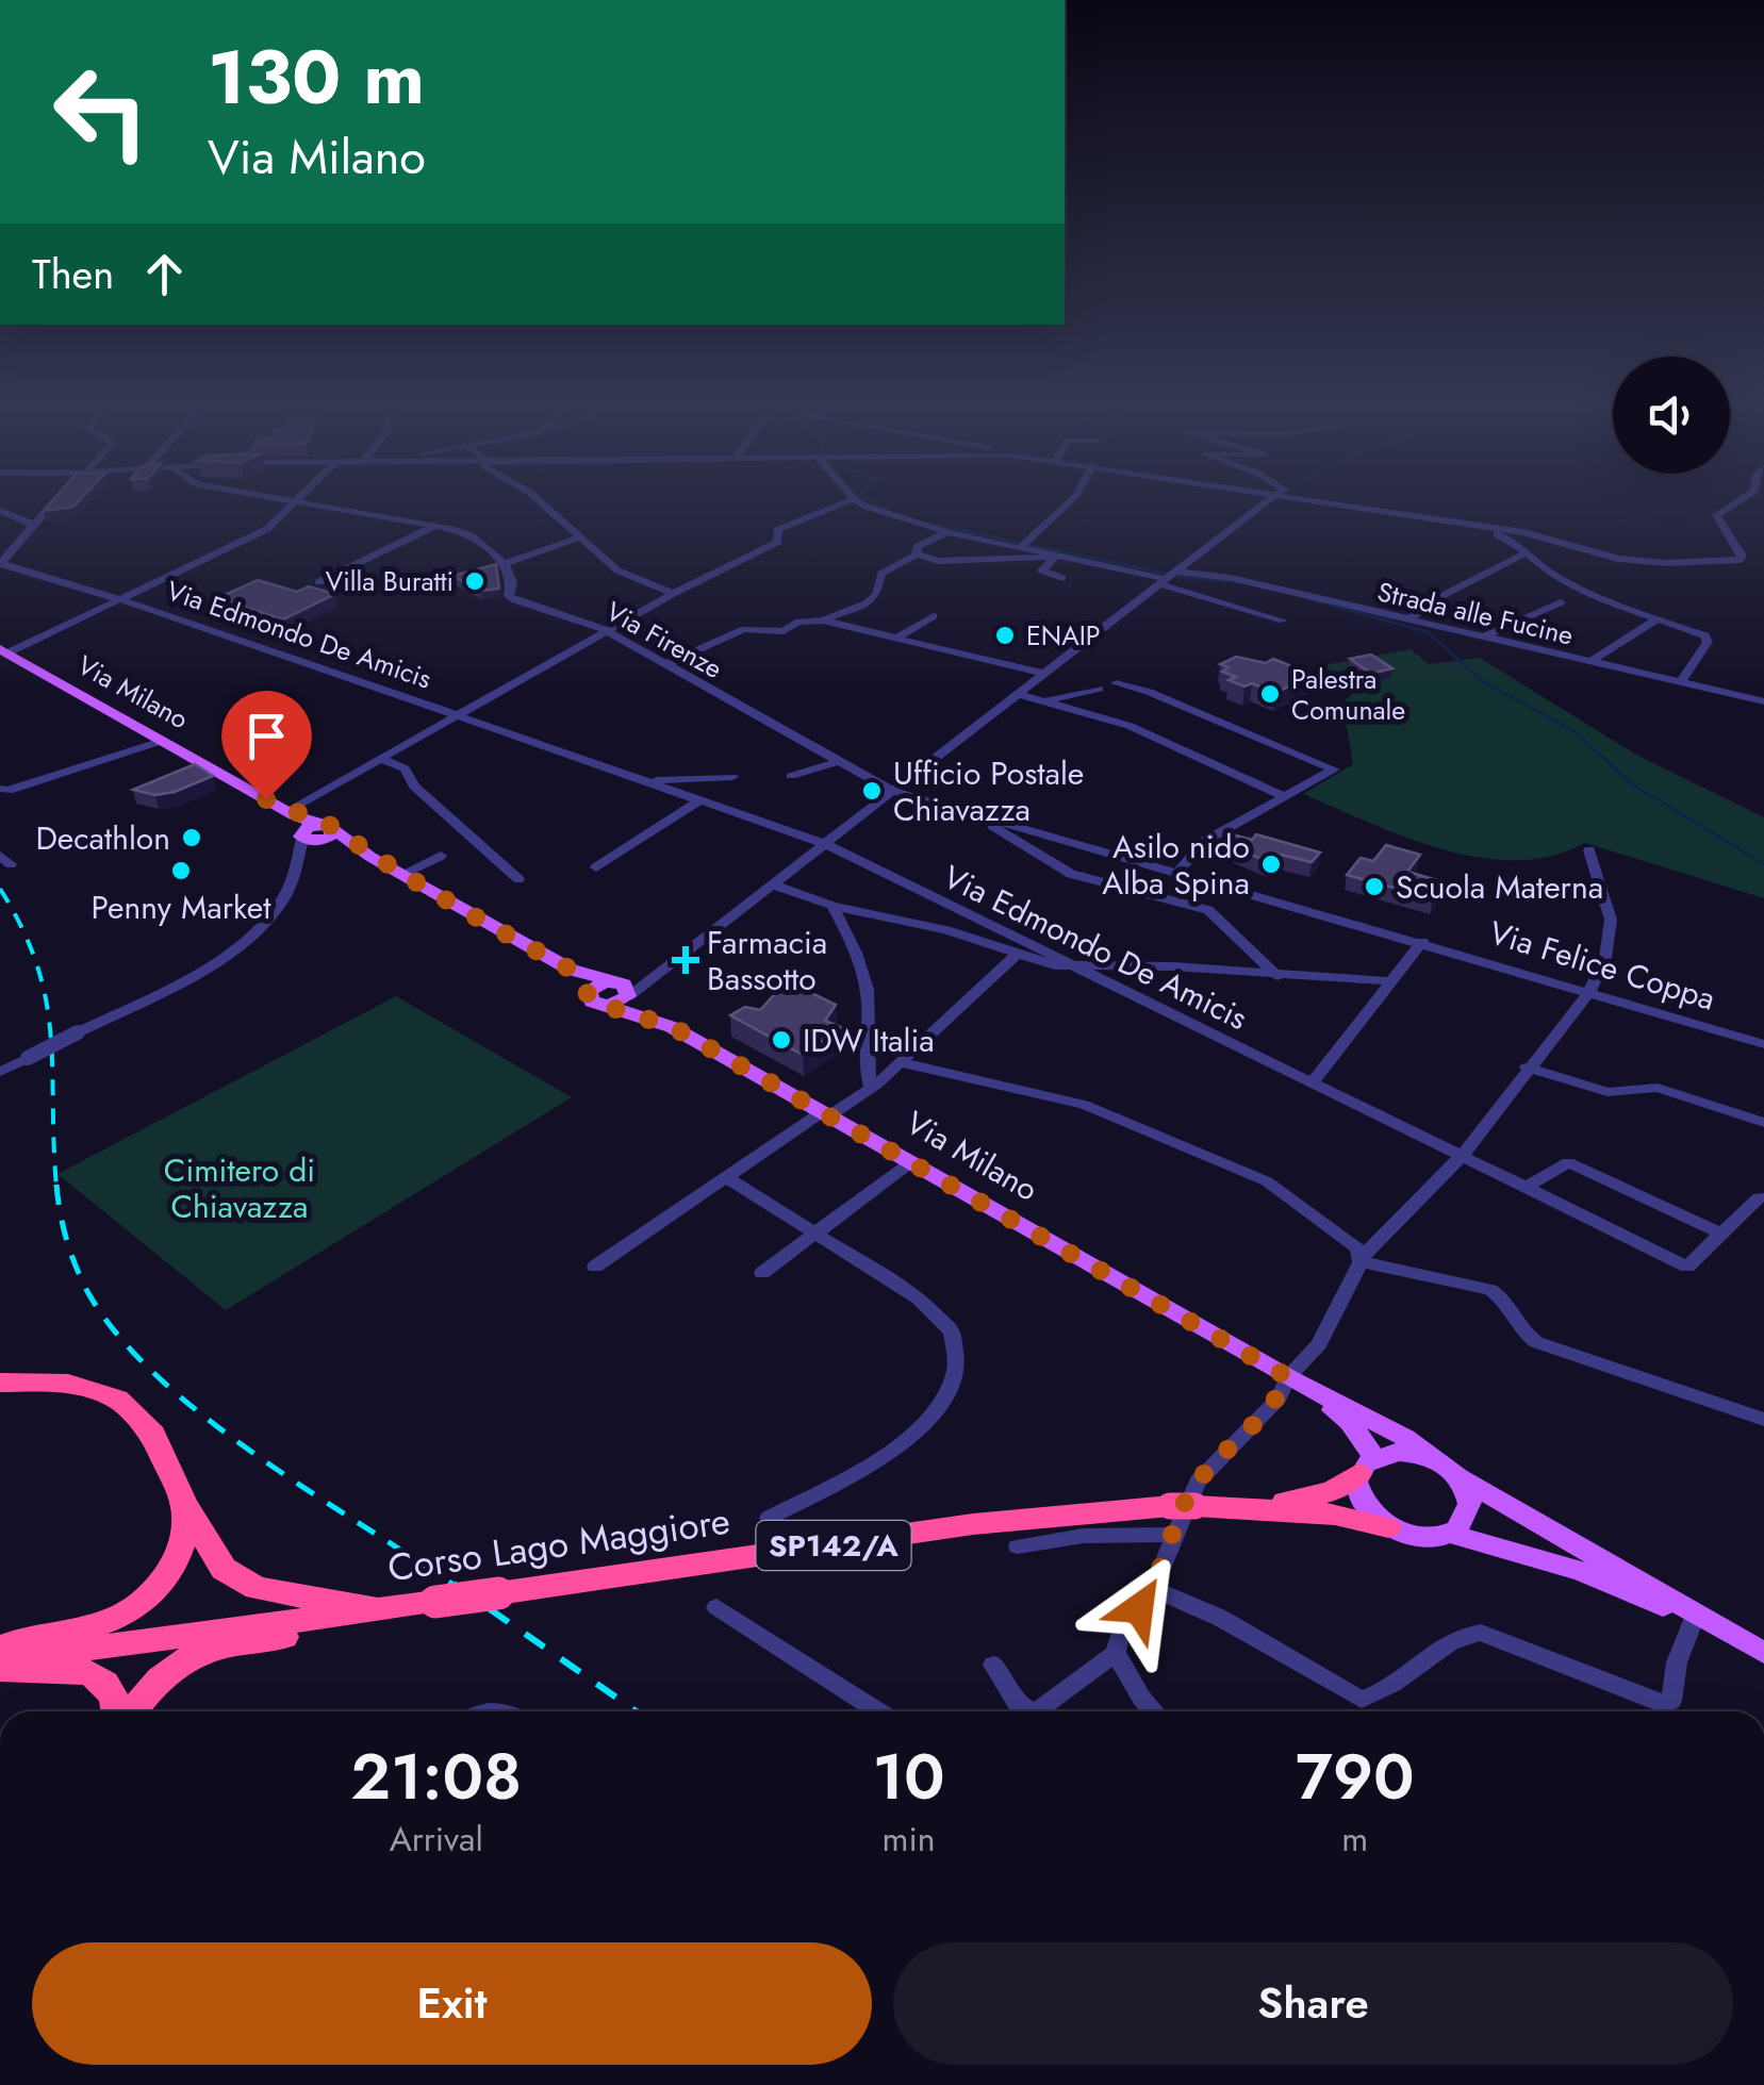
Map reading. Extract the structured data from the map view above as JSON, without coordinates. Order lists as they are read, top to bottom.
{
  "streets": {
    "highway": ["Corso Lago Maggiore", "SP142/A"],
    "main road": ["Via Milano"],
    "street": [
      "Strada alle Fucine",
      "Via Edmondo De Amicis",
      "Via Firenze",
      "Via Felice Coppa"
    ]
  },
  "crossings": [
    ["Via Firenze", "Via Felice Coppa"],
    ["Via Milano", "Corso Lago Maggiore"]
  ],
  "parks": ["Cimitero di Chiavazza"],
  "places": {
    "other": [
      "Villa Buratti",
      "ENAIP",
      "Palestra Comunale",
      "Ufficio Postale Chiavazza",
      "Decathlon",
      "Asilo nido Alba Spina",
      "Penny Market",
      "Scuola Materna",
      "IDW Italia"
    ],
    "health": ["Farmacia Bassotto"]
  },
  "page": {
    "turn": ["130 m", "Via Milano"],
    "then": "Then",
    "eta": [
      "21:08",
      "Arrival",
      "10",
      "min",
      "790",
      "m"
    ],
    "buttons": ["Exit", "Share"]
  }
}
